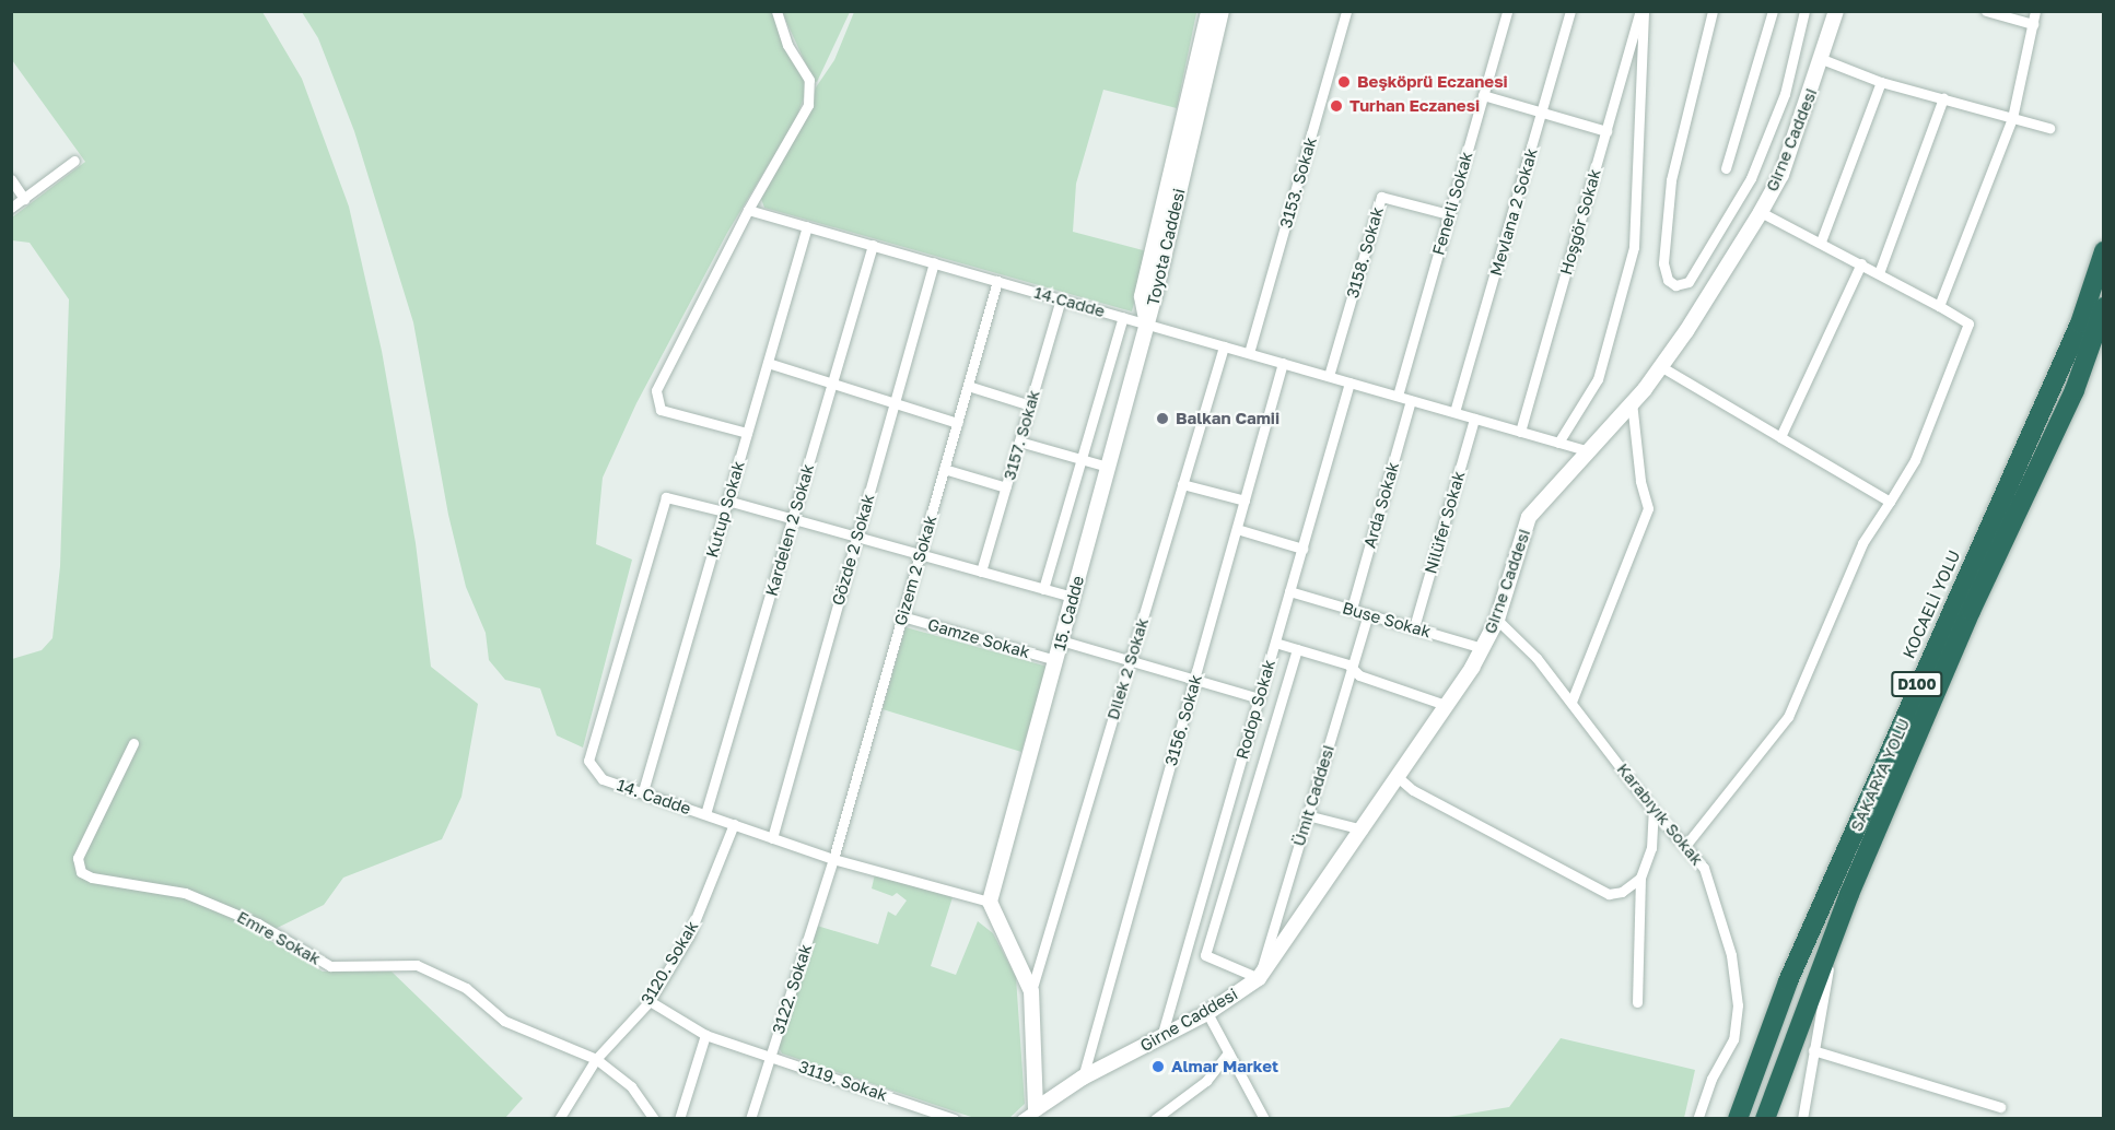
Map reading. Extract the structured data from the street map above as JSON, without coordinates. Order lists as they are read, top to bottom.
{
  "streets": {
    "highway": ["KOCAELİ YOLU", "D100", "SAKARYA YOLU"],
    "street": [
      "Girne Caddesi",
      "3153. Sokak",
      "Fenerli Sokak",
      "Mevlana 2 Sokak",
      "Hoşgör Sokak",
      "Toyota Caddesi",
      "3158. Sokak",
      "14.Cadde",
      "3157. Sokak",
      "Arda Sokak",
      "Kutup Sokak",
      "Nilüfer Sokak",
      "Kardelen 2 Sokak",
      "Gözde 2 Sokak",
      "Gizem 2 Sokak",
      "15. Cadde",
      "Buse Sokak",
      "Gamze Sokak",
      "Dilek 2 Sokak",
      "Rodop Sokak",
      "3156. Sokak",
      "Ümit Caddesi",
      "14. Cadde",
      "Karabıyık Sokak",
      "Emre Sokak",
      "3120. Sokak",
      "3122. Sokak",
      "3119. Sokak"
    ]
  },
  "crossings": [
    ["Girne Caddesi", "14.Cadde"],
    ["Girne Caddesi", "Buse Sokak"],
    ["Girne Caddesi", "Rodop Sokak"],
    ["Girne Caddesi", "3156. Sokak"],
    ["Girne Caddesi", "Ümit Caddesi"],
    ["Girne Caddesi", "Karabıyık Sokak"],
    ["3153. Sokak", "14.Cadde"],
    ["Fenerli Sokak", "3158. Sokak"],
    ["Fenerli Sokak", "14.Cadde"],
    ["Mevlana 2 Sokak", "14.Cadde"],
    ["Hoşgör Sokak", "14.Cadde"],
    ["Toyota Caddesi", "14.Cadde"],
    ["Toyota Caddesi", "15. Cadde"],
    ["3158. Sokak", "14.Cadde"],
    ["14.Cadde", "3157. Sokak"],
    ["14.Cadde", "Arda Sokak"],
    ["14.Cadde", "Kutup Sokak"],
    ["14.Cadde", "Nilüfer Sokak"],
    ["14.Cadde", "Kardelen 2 Sokak"],
    ["14.Cadde", "Gözde 2 Sokak"],
    ["14.Cadde", "Gizem 2 Sokak"],
    ["14.Cadde", "15. Cadde"],
    ["14.Cadde", "Dilek 2 Sokak"],
    ["14.Cadde", "Rodop Sokak"],
    ["14.Cadde", "3156. Sokak"],
    ["Arda Sokak", "Buse Sokak"],
    ["Kutup Sokak", "14. Cadde"],
    ["Nilüfer Sokak", "Buse Sokak"],
    ["Kardelen 2 Sokak", "14. Cadde"],
    ["Gözde 2 Sokak", "14. Cadde"],
    ["Gizem 2 Sokak", "Gamze Sokak"],
    ["Gizem 2 Sokak", "14. Cadde"],
    ["Gizem 2 Sokak", "3122. Sokak"],
    ["15. Cadde", "Gamze Sokak"],
    ["15. Cadde", "14. Cadde"],
    ["Buse Sokak", "Rodop Sokak"],
    ["Buse Sokak", "Ümit Caddesi"],
    ["14. Cadde", "3120. Sokak"],
    ["14. Cadde", "3122. Sokak"],
    ["Emre Sokak", "3120. Sokak"],
    ["3120. Sokak", "3119. Sokak"],
    ["3122. Sokak", "3119. Sokak"]
  ],
  "places": [
    "Beşköprü Eczanesi",
    "Turhan Eczanesi",
    "Balkan Camii",
    "Almar Market"
  ]
}
